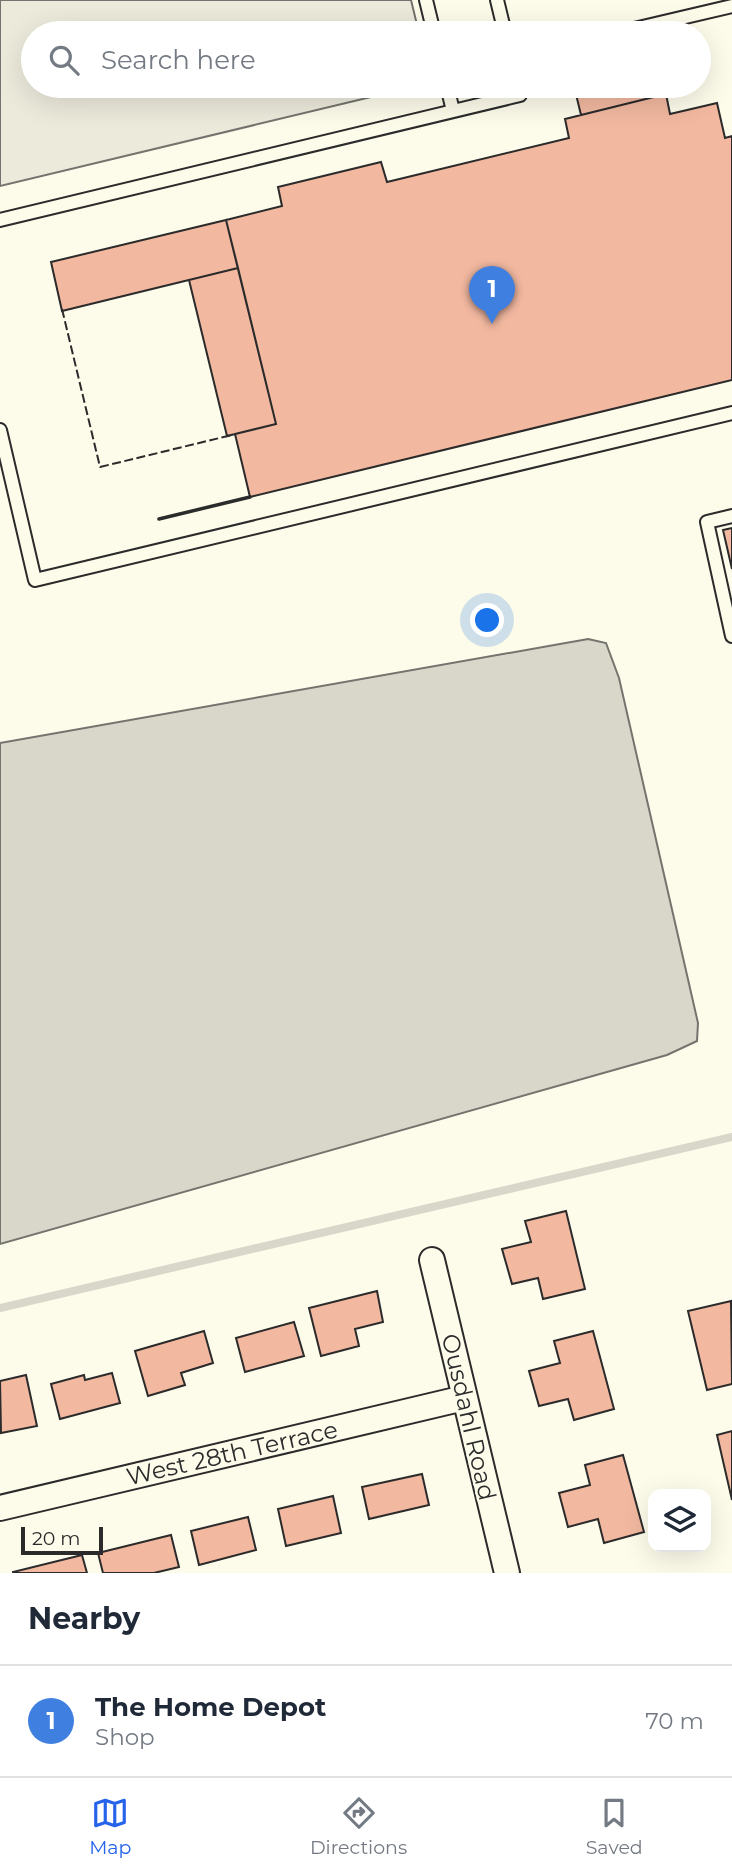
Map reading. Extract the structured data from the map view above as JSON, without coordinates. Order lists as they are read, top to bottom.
{
  "streets": {
    "street": ["Ousdahl Road", "West 28th Terrace"]
  },
  "crossings": [
    ["Ousdahl Road", "West 28th Terrace"]
  ],
  "scale_bar": "20 m",
  "page": {
    "search": "Search here",
    "pins": "1",
    "scale": "20 m",
    "heading": "Nearby",
    "list": [
      {
        "mark": "1",
        "name": "The Home Depot",
        "note": "Shop",
        "value": "70 m"
      }
    ],
    "nav": ["Map", "Directions", "Saved"]
  }
}
